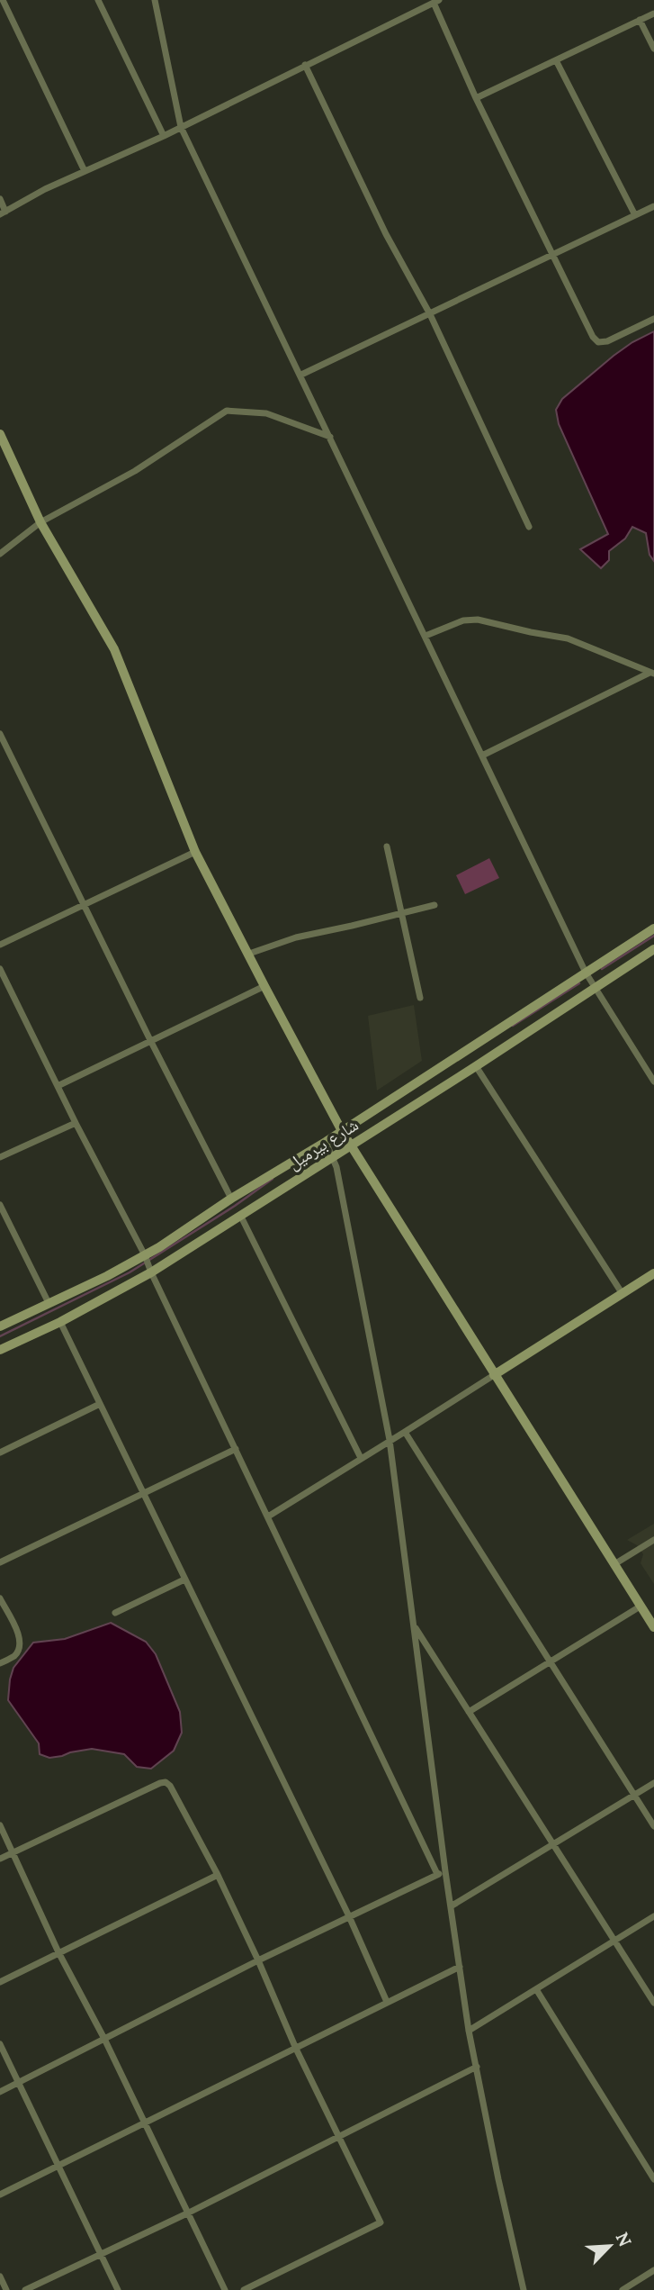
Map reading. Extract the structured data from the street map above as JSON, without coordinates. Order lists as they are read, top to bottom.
{
  "streets": {
    "street": ["شارع بيرميل"]
  },
  "north": "top right"
}
